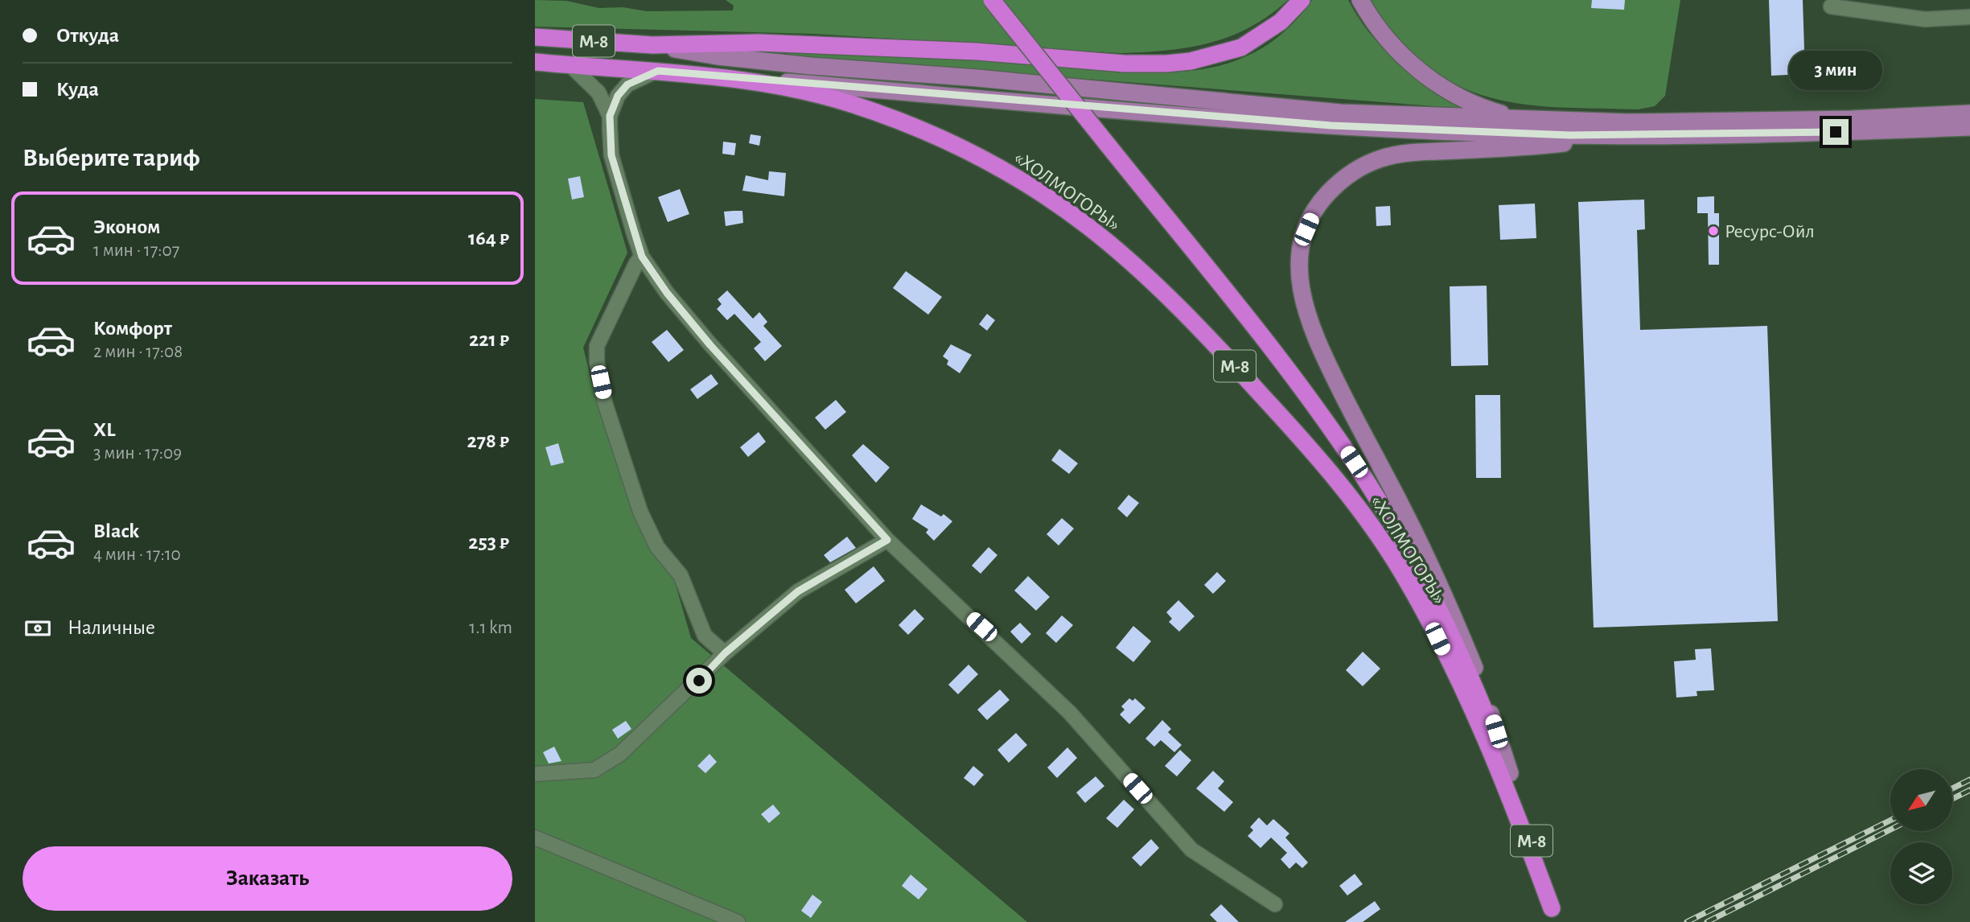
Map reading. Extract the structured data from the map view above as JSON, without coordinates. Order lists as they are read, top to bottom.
{
  "streets": {
    "highway": ["М-8", "«ХОЛМОГОРЫ»"]
  },
  "crossings": [
    ["М-8", "«ХОЛМОГОРЫ»"]
  ],
  "places": ["Ресурс-Ойл"],
  "north": "bottom left",
  "page": {
    "banner": ["Откуда", "Куда"],
    "bubble": "3 мин",
    "heading": "Выберите тариф",
    "list": [
      {
        "name": "Эконом",
        "note": "1 мин · 17:07",
        "value": "164 ₽"
      },
      {
        "name": "Комфорт",
        "note": "2 мин · 17:08",
        "value": "221 ₽"
      },
      {
        "name": "XL",
        "note": "3 мин · 17:09",
        "value": "278 ₽"
      },
      {
        "name": "Black",
        "note": "4 мин · 17:10",
        "value": "253 ₽"
      }
    ],
    "pay": ["Наличные", "1.1 km"],
    "buttons": "Заказать"
  }
}
